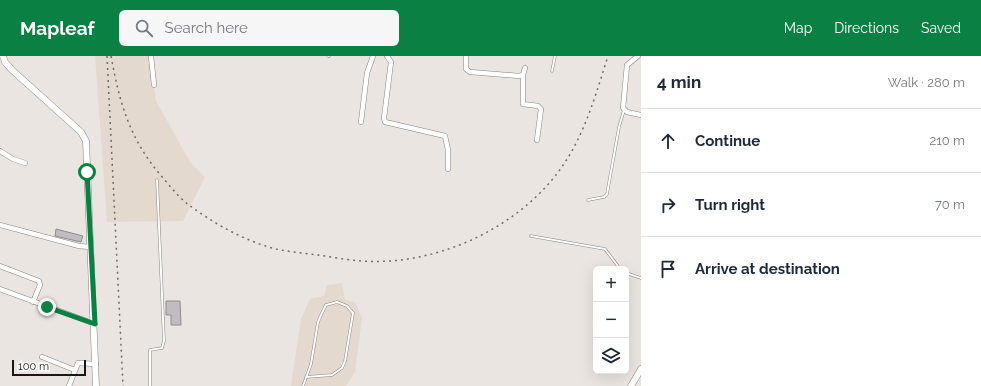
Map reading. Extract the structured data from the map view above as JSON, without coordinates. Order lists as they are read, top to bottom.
{
  "scale_bar": "100 m",
  "page": {
    "header": "Mapleaf",
    "search": "Search here",
    "nav": ["Map", "Directions", "Saved"],
    "heading": ["4 min", "Walk · 280 m"],
    "list": [
      ["Continue", "210 m"],
      ["Turn right", "70 m"],
      "Arrive at destination"
    ],
    "map_buttons": ["+", "−"],
    "scale": "100 m"
  }
}
